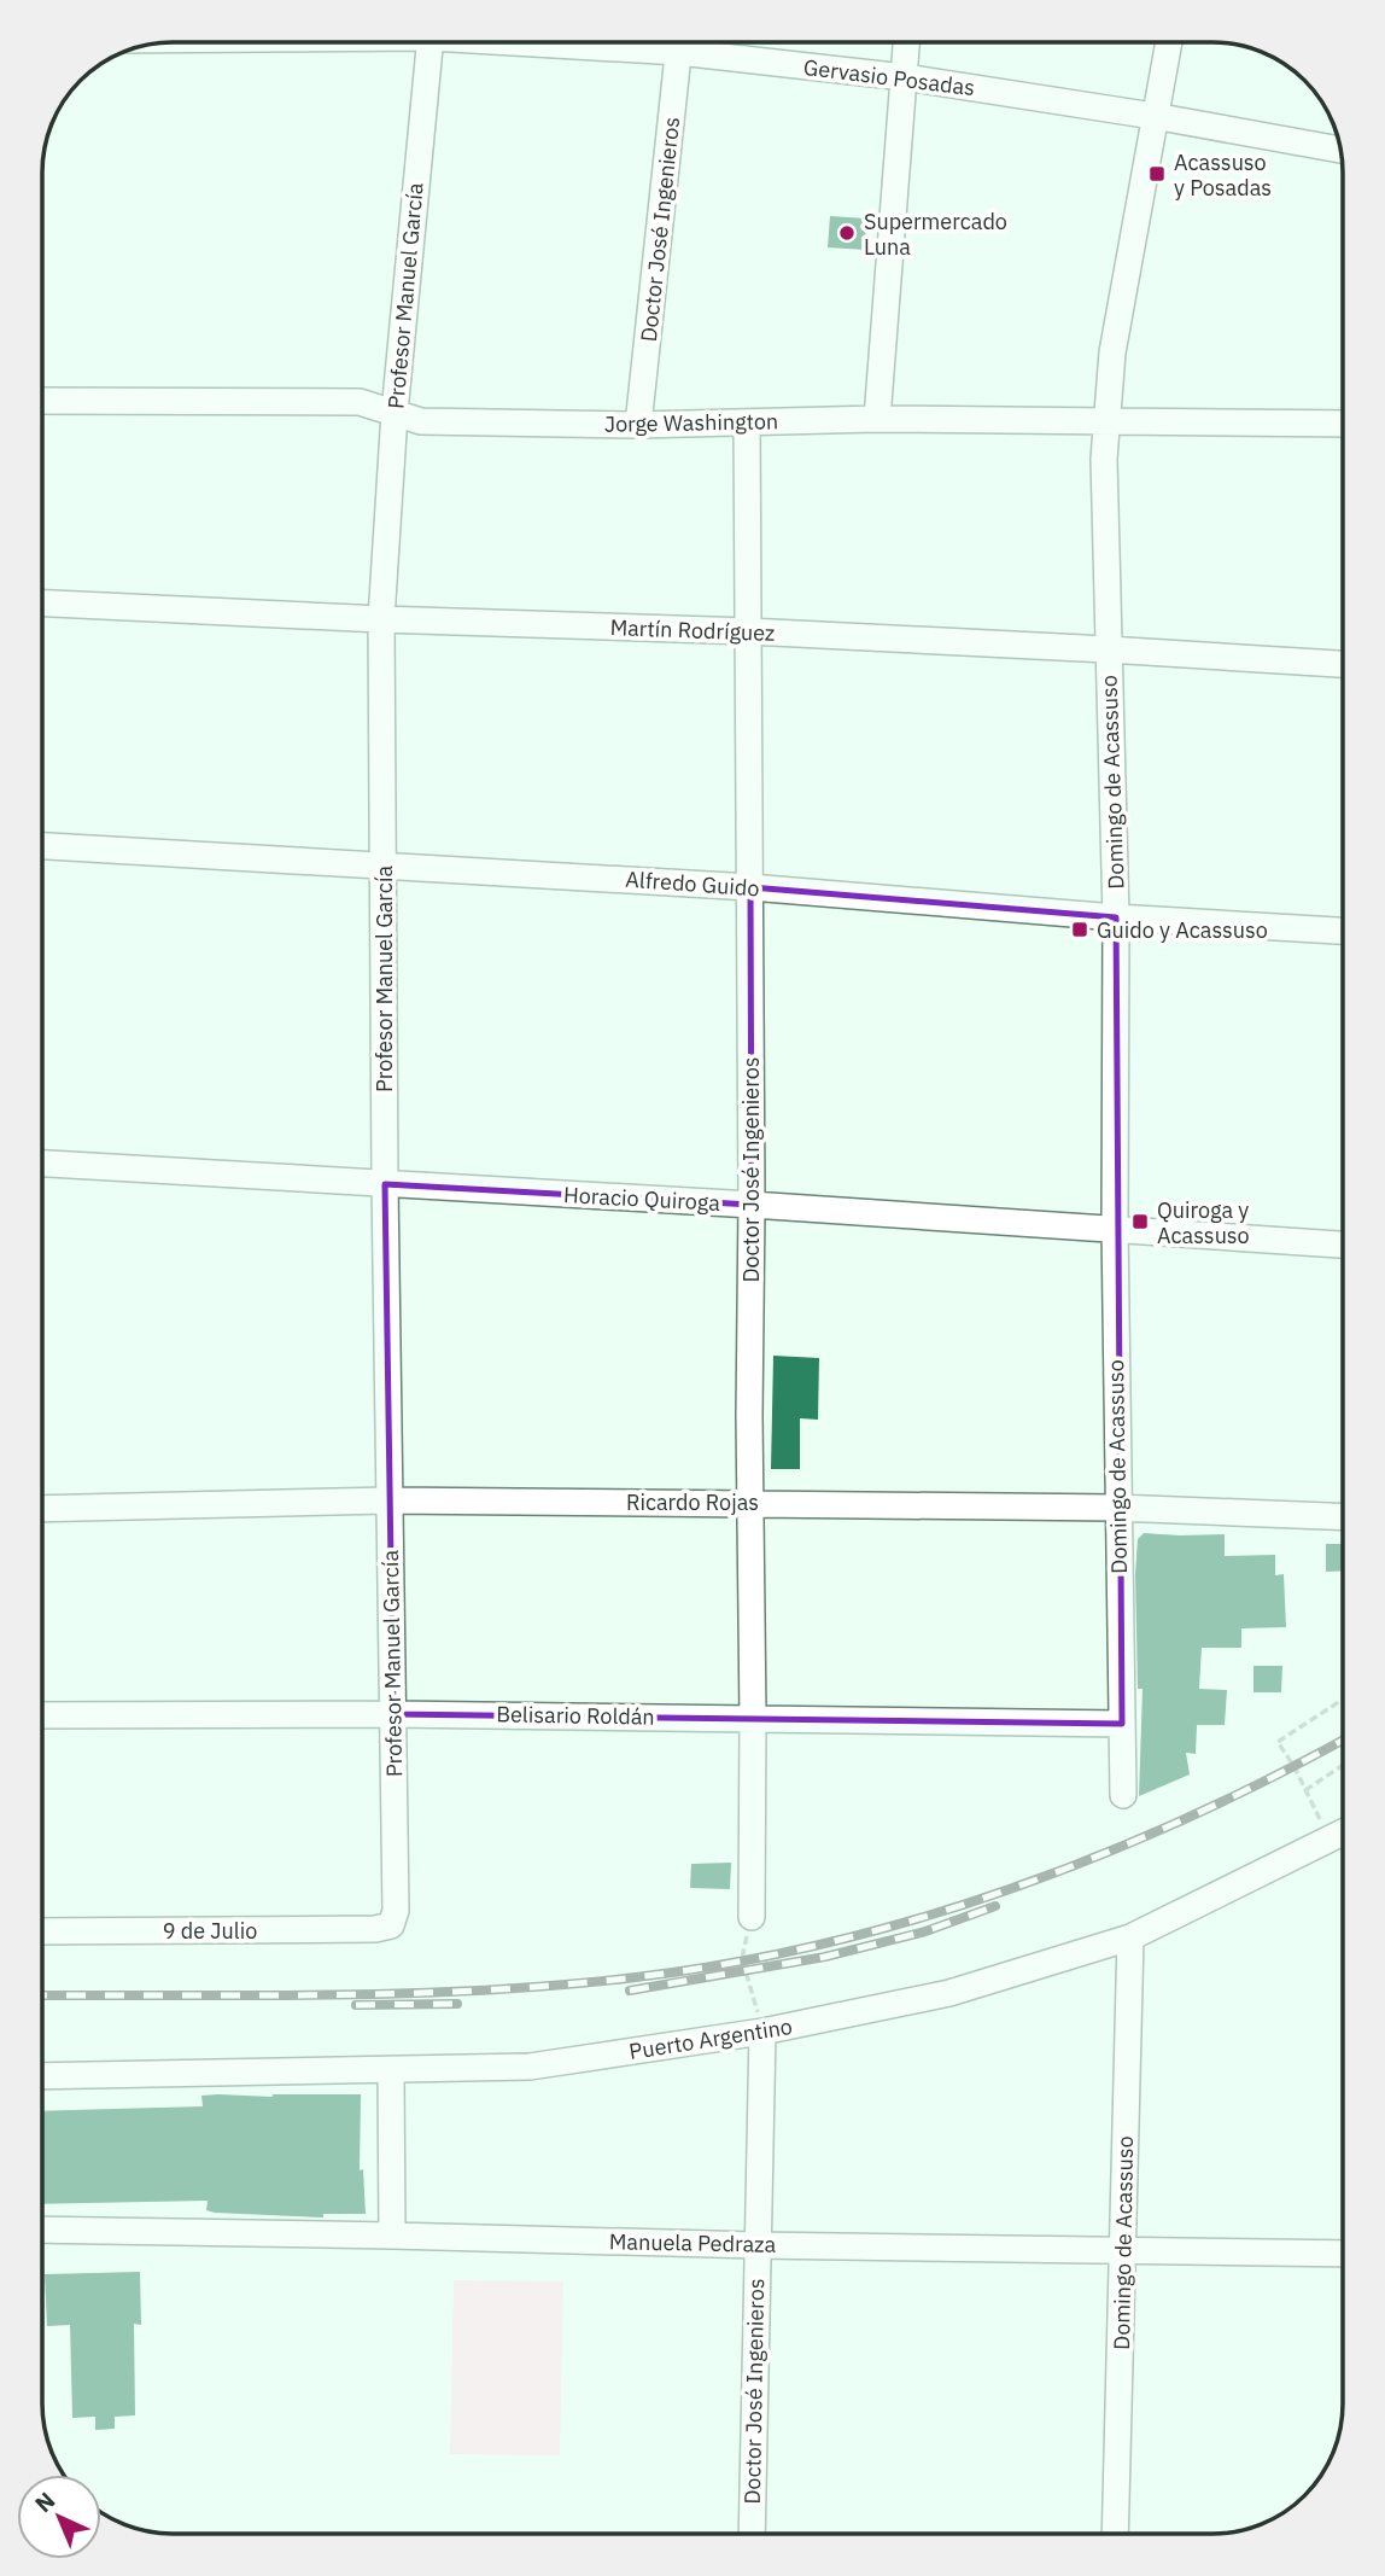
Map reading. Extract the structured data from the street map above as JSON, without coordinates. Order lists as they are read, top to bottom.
{
  "streets": {
    "street": [
      "Gervasio Posadas",
      "Doctor José Ingenieros",
      "Profesor Manuel García",
      "Jorge Washington",
      "Martín Rodríguez",
      "Domingo de Acassuso",
      "Alfredo Guido",
      "Horacio Quiroga",
      "Ricardo Rojas",
      "Belisario Roldán",
      "9 de Julio",
      "Puerto Argentino",
      "Manuela Pedraza"
    ]
  },
  "crossings": [
    ["Gervasio Posadas", "Doctor José Ingenieros"],
    ["Gervasio Posadas", "Domingo de Acassuso"],
    ["Doctor José Ingenieros", "Jorge Washington"],
    ["Doctor José Ingenieros", "Martín Rodríguez"],
    ["Doctor José Ingenieros", "Alfredo Guido"],
    ["Doctor José Ingenieros", "Horacio Quiroga"],
    ["Doctor José Ingenieros", "Ricardo Rojas"],
    ["Doctor José Ingenieros", "Belisario Roldán"],
    ["Doctor José Ingenieros", "Puerto Argentino"],
    ["Doctor José Ingenieros", "Manuela Pedraza"],
    ["Profesor Manuel García", "Jorge Washington"],
    ["Profesor Manuel García", "Martín Rodríguez"],
    ["Profesor Manuel García", "Alfredo Guido"],
    ["Profesor Manuel García", "Horacio Quiroga"],
    ["Profesor Manuel García", "Ricardo Rojas"],
    ["Profesor Manuel García", "Belisario Roldán"],
    ["Profesor Manuel García", "9 de Julio"],
    ["Jorge Washington", "Domingo de Acassuso"],
    ["Martín Rodríguez", "Domingo de Acassuso"],
    ["Domingo de Acassuso", "Alfredo Guido"],
    ["Domingo de Acassuso", "Horacio Quiroga"],
    ["Domingo de Acassuso", "Ricardo Rojas"],
    ["Domingo de Acassuso", "Belisario Roldán"],
    ["Domingo de Acassuso", "Puerto Argentino"],
    ["Domingo de Acassuso", "Manuela Pedraza"]
  ],
  "places": {
    "transit": ["Acassuso y Posadas", "Guido y Acassuso", "Quiroga y Acassuso"],
    "other": ["Supermercado Luna"]
  },
  "north": "top left"
}
